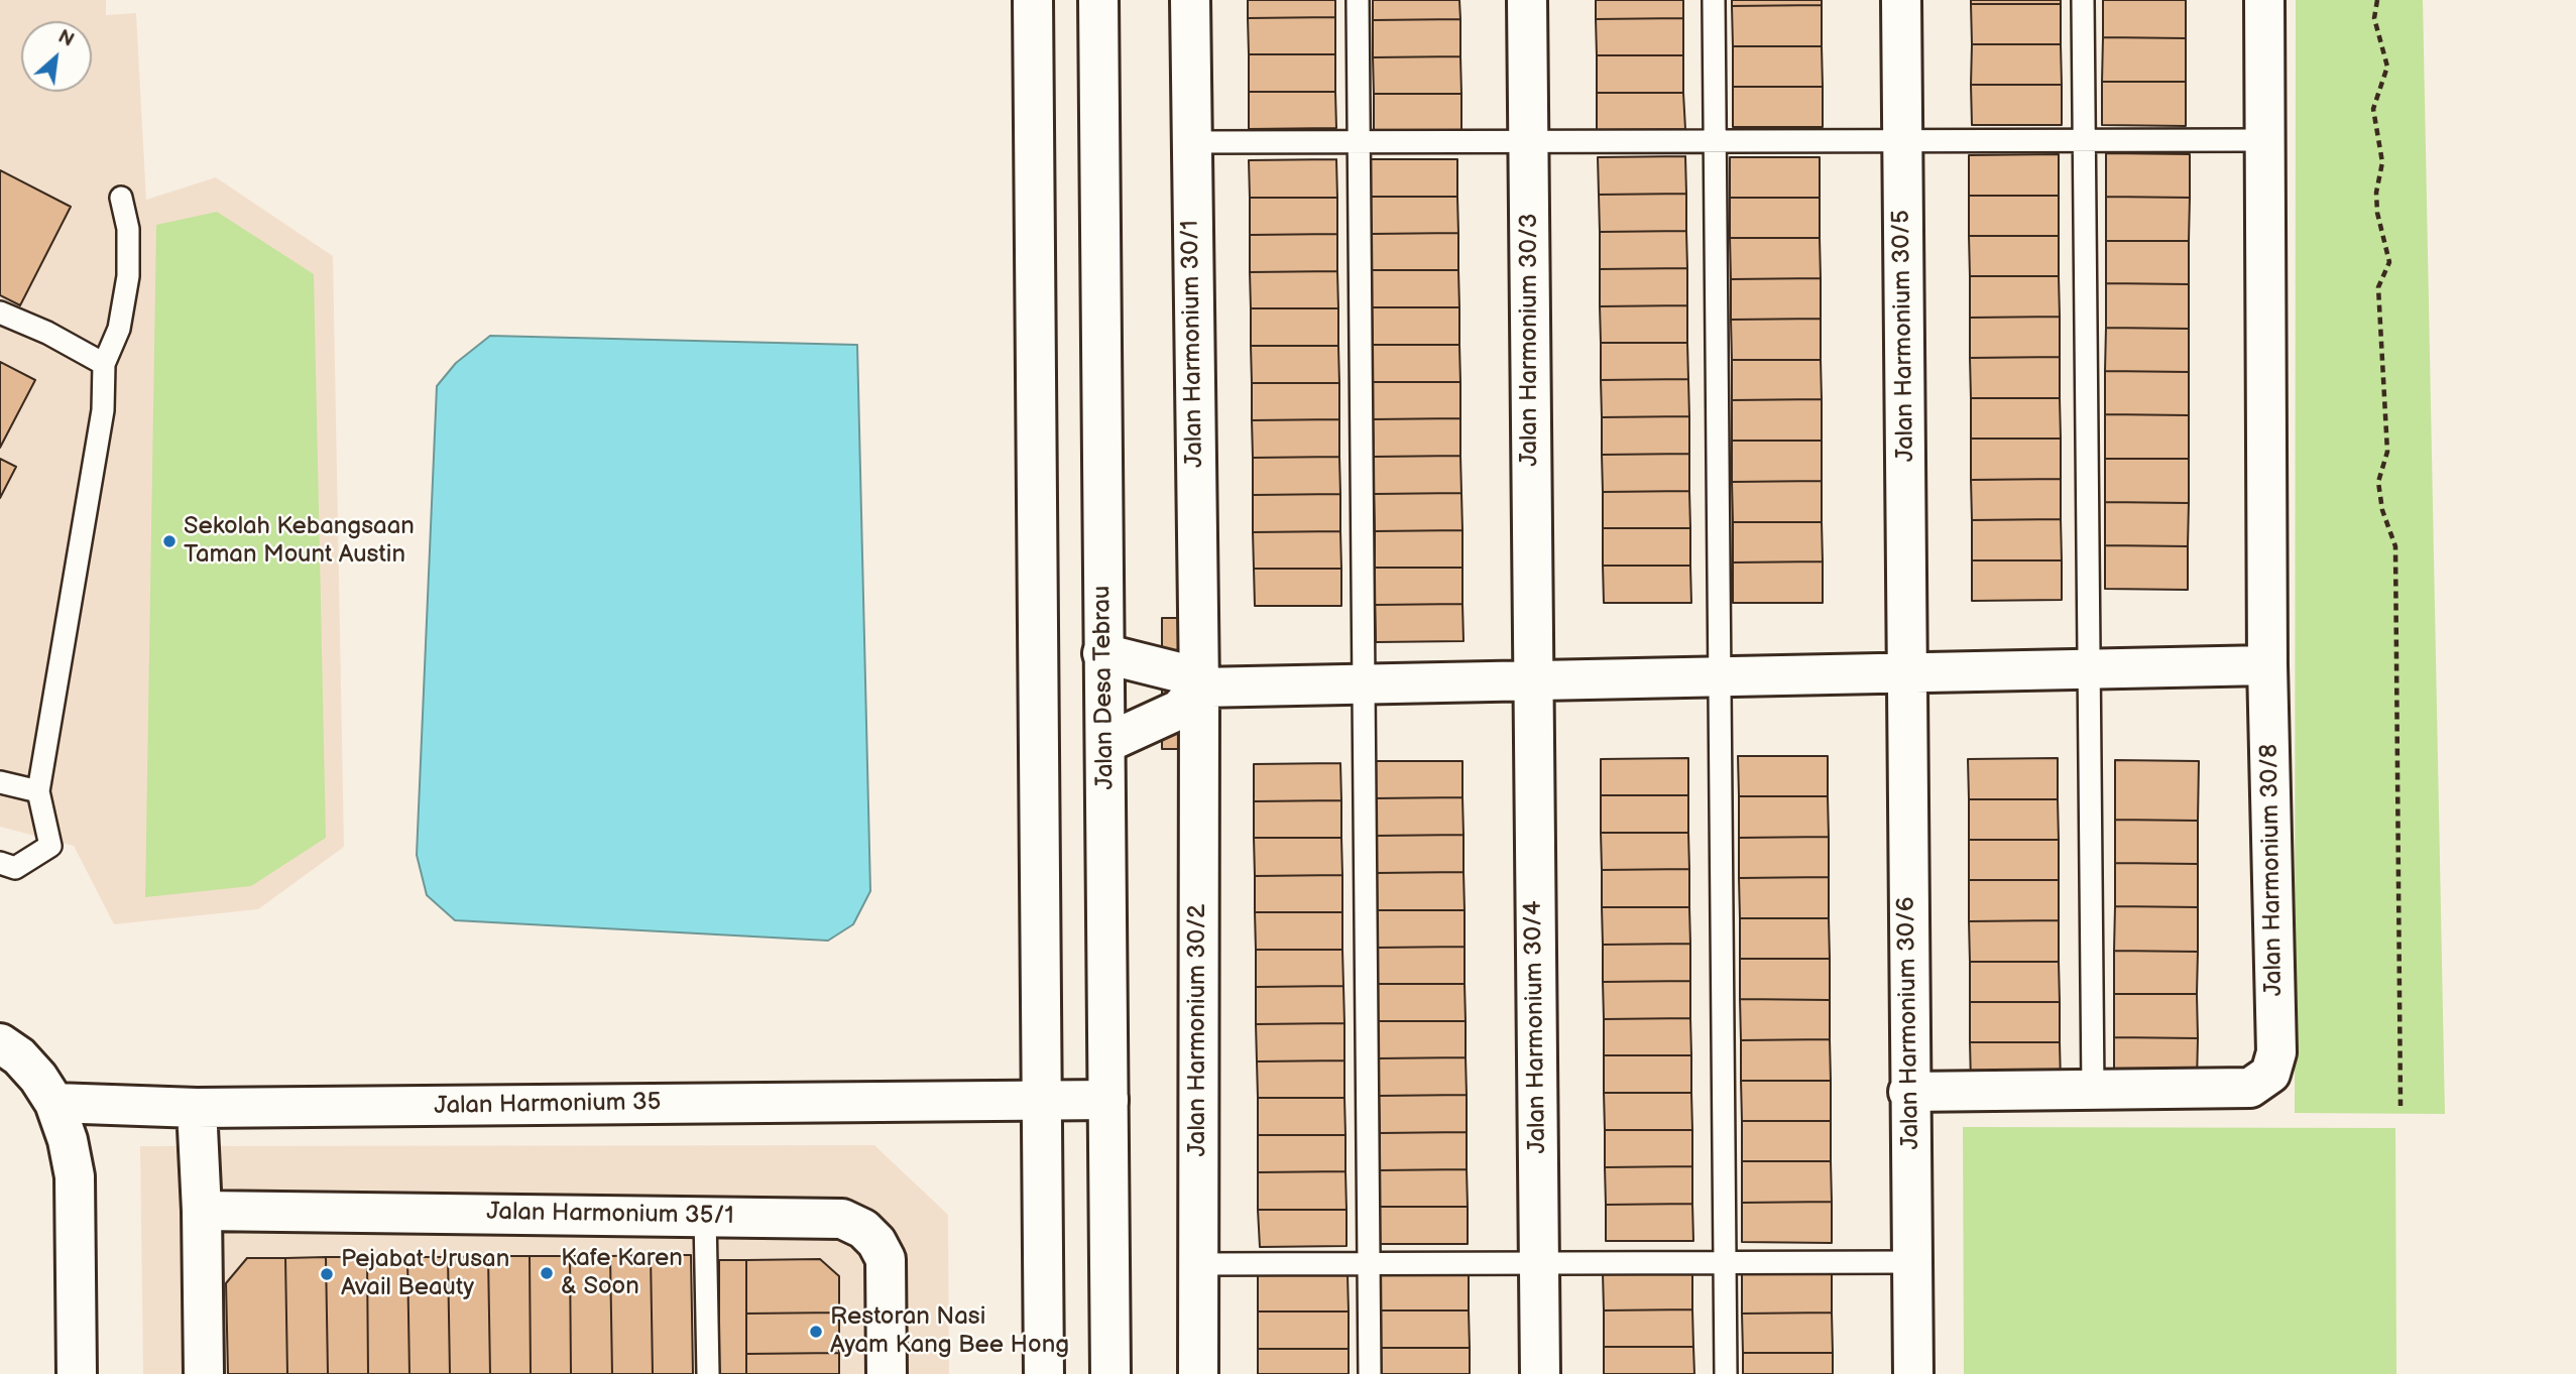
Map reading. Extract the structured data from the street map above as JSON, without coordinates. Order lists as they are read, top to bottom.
{
  "streets": {
    "street": [
      "Jalan Harmonium 30/5",
      "Jalan Harmonium 30/3",
      "Jalan Harmonium 30/1",
      "Jalan Desa Tebrau",
      "Jalan Harmonium 30/8",
      "Jalan Harmonium 30/6",
      "Jalan Harmonium 30/4",
      "Jalan Harmonium 30/2",
      "Jalan Harmonium 35",
      "Jalan Harmonium 35/1"
    ]
  },
  "crossings": [
    ["Jalan Harmonium 30/5", "Jalan Harmonium 30/6"],
    ["Jalan Harmonium 30/3", "Jalan Harmonium 30/4"],
    ["Jalan Harmonium 30/1", "Jalan Harmonium 30/2"],
    ["Jalan Desa Tebrau", "Jalan Harmonium 35"]
  ],
  "places": [
    "Sekolah Kebangsaan Taman Mount Austin",
    "Kafe Karen & Soon",
    "Pejabat Urusan Avail Beauty",
    "Restoran Nasi Ayam Kang Bee Hong"
  ],
  "north": "top right"
}
